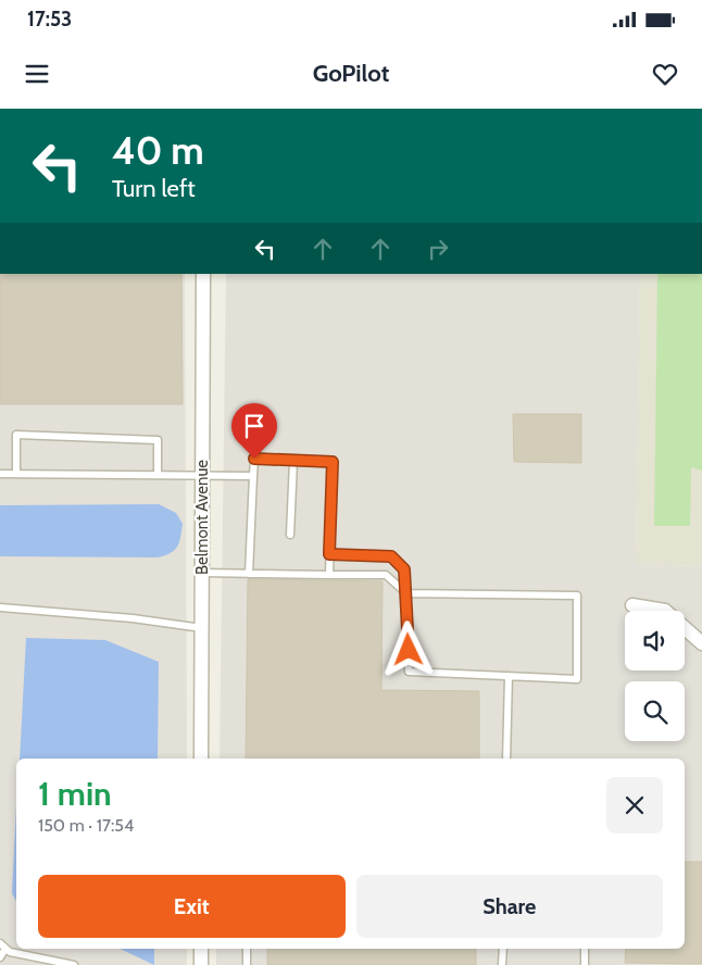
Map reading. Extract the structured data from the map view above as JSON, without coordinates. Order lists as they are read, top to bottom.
{
  "streets": {
    "street": ["Belmont Avenue"]
  },
  "page": {
    "status": "17:53",
    "header": "GoPilot",
    "turn": ["40 m", "Turn left"],
    "heading": ["1 min", "150 m · 17:54"],
    "buttons": ["Exit", "Share"]
  }
}
